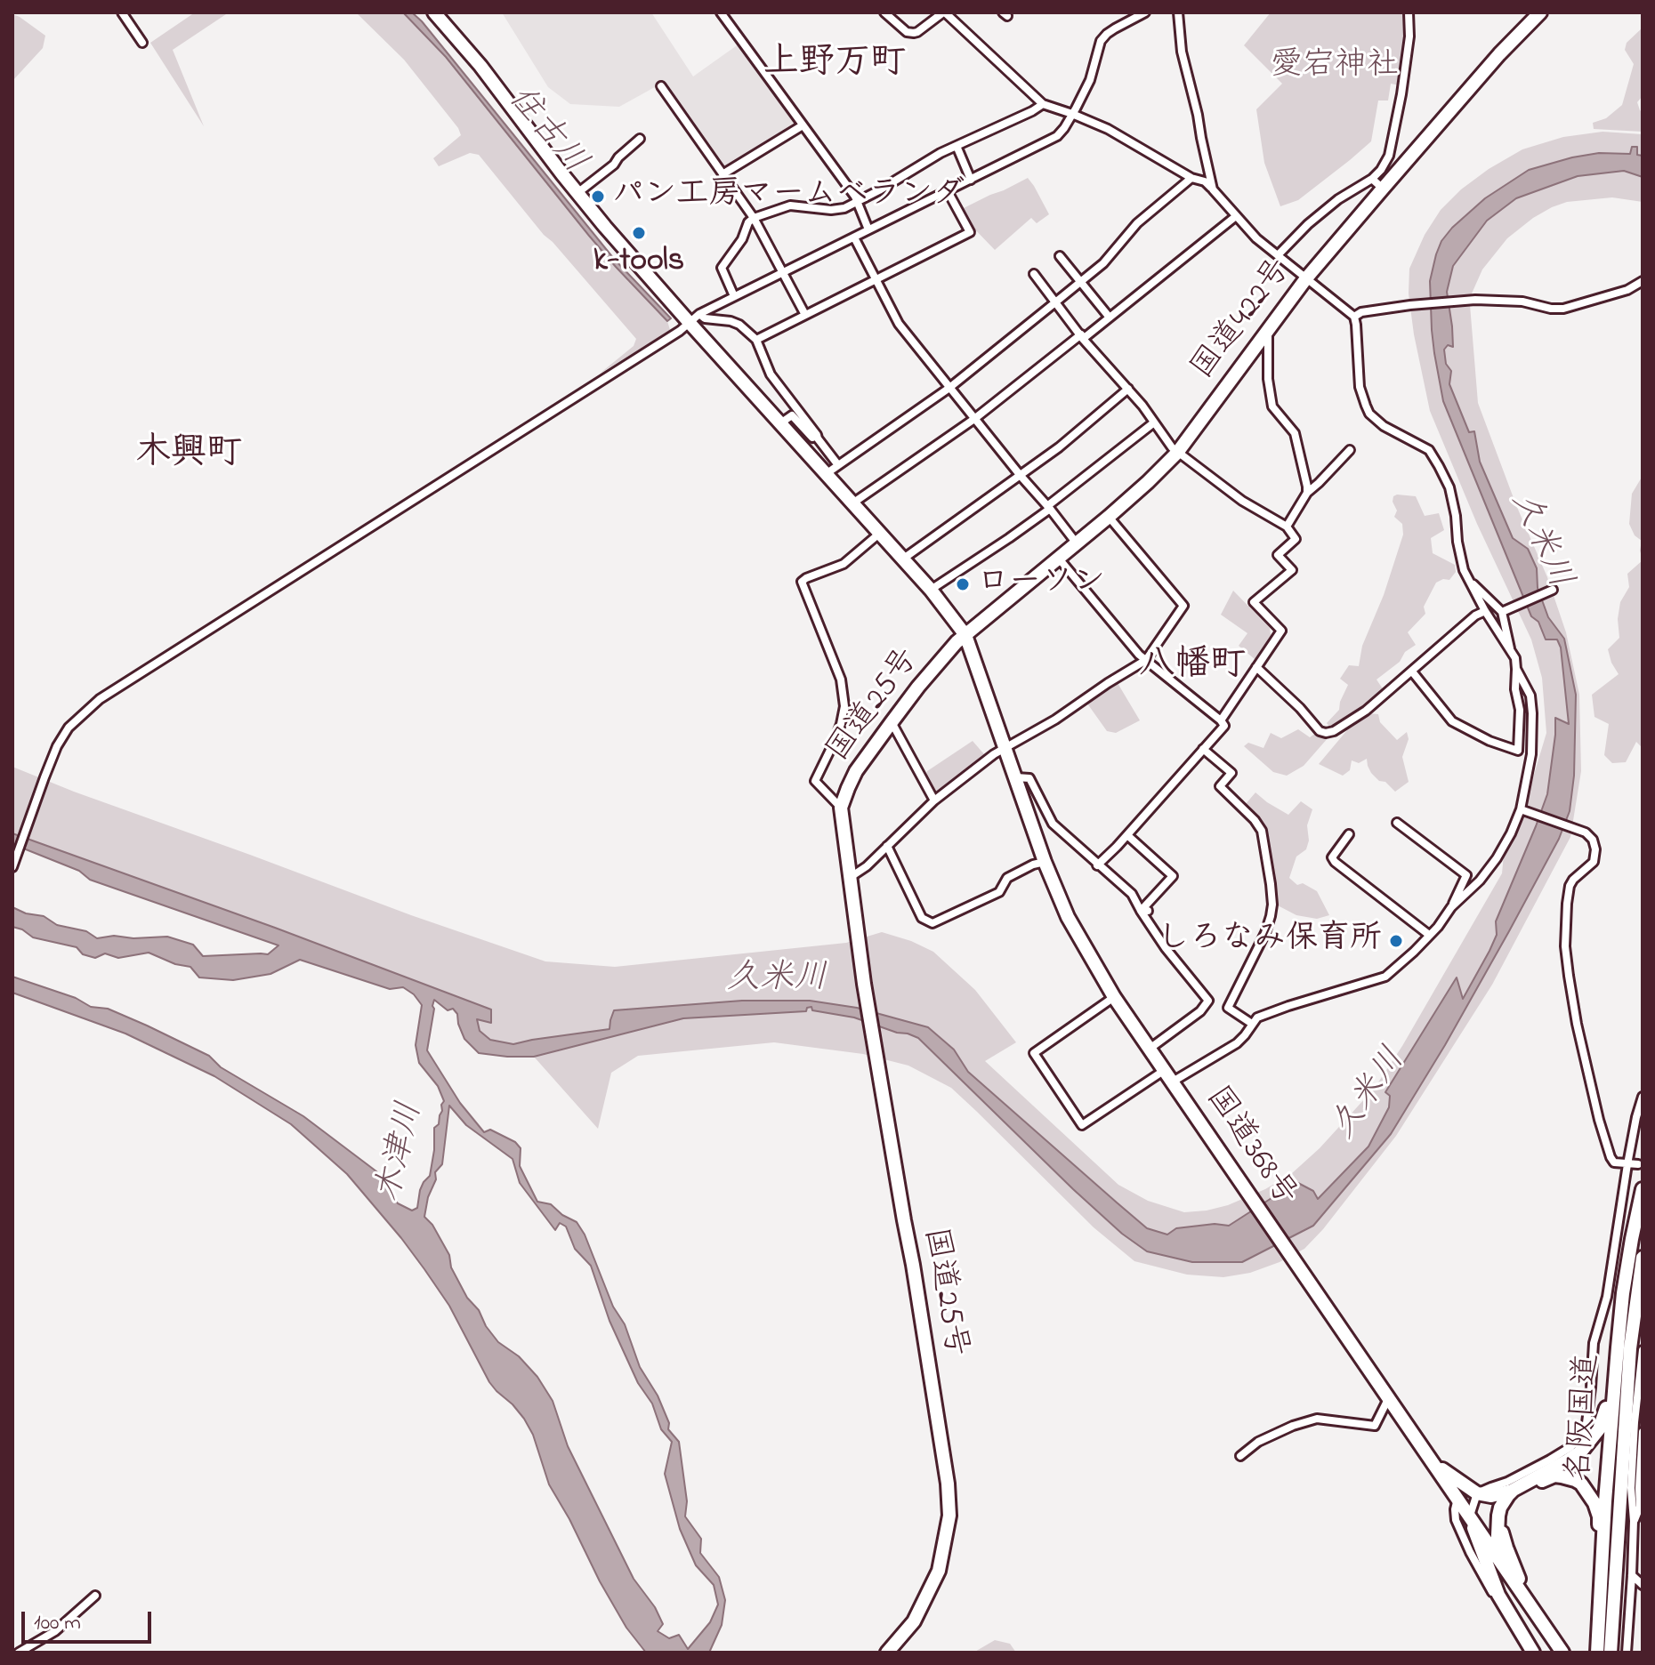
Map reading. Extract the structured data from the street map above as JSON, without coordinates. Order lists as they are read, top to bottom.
{
  "streets": {
    "highway": [
      "国道422号",
      "国道25号",
      "国道368号",
      "名阪国道"
    ]
  },
  "crossings": [
    ["国道422号", "国道25号"],
    ["国道422号", "国道368号"],
    ["国道25号", "国道368号"]
  ],
  "districts": ["上野万町", "木興町", "八幡町"],
  "water": ["住古川", "久米川", "木津川"],
  "parks": ["愛宕神社"],
  "places": [
    "パン工房マームベランダ",
    "k-tools",
    "ローソン",
    "しろなみ保育所"
  ],
  "scale_bar": "100 m"
}
